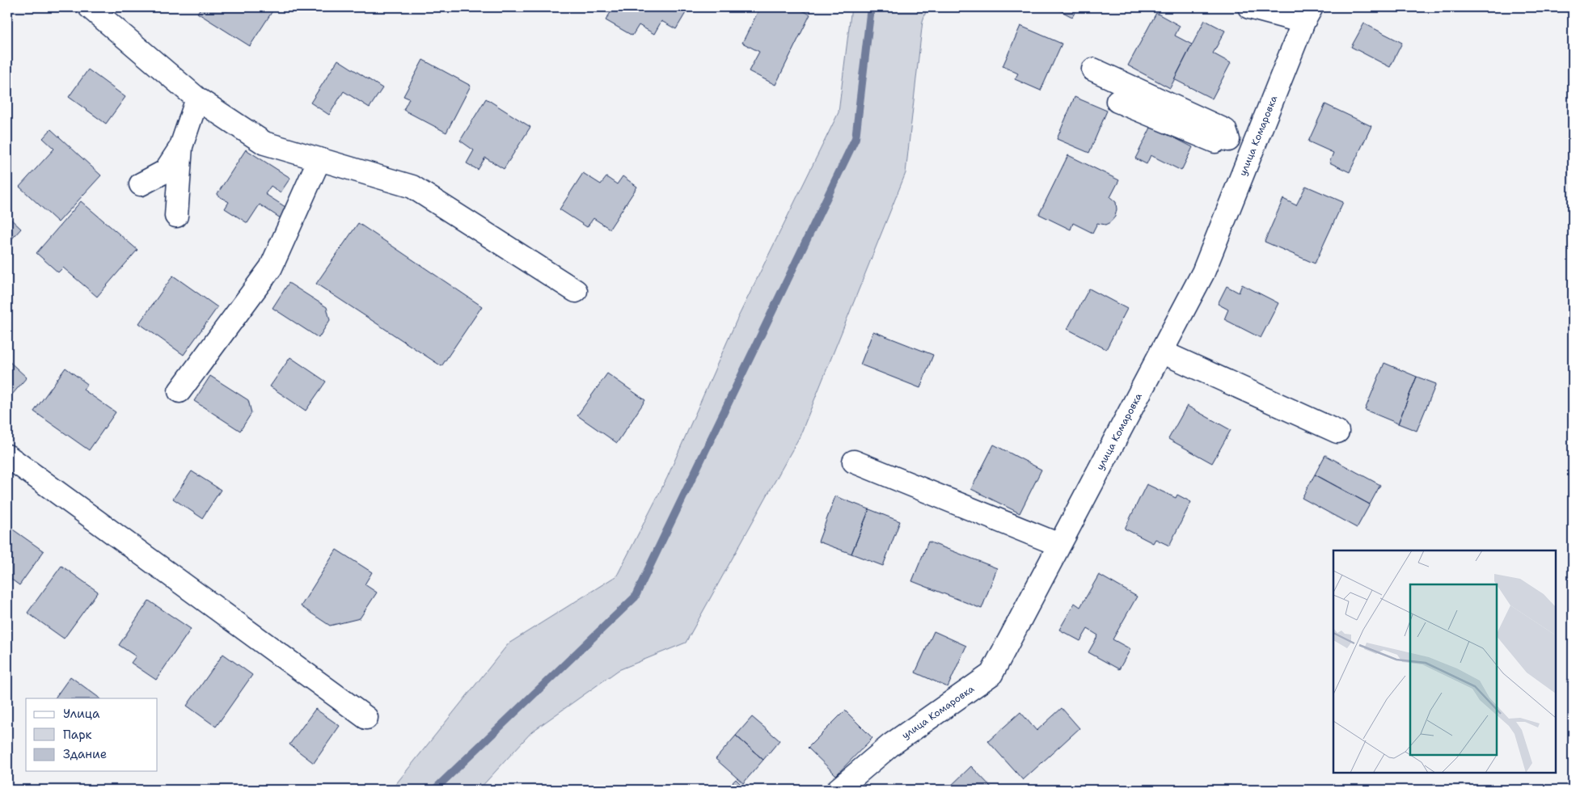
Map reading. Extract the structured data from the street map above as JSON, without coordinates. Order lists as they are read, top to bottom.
{
  "streets": {
    "street": ["улица Комаровка"]
  },
  "legend": ["Улица", "Парк", "Здание"]
}
